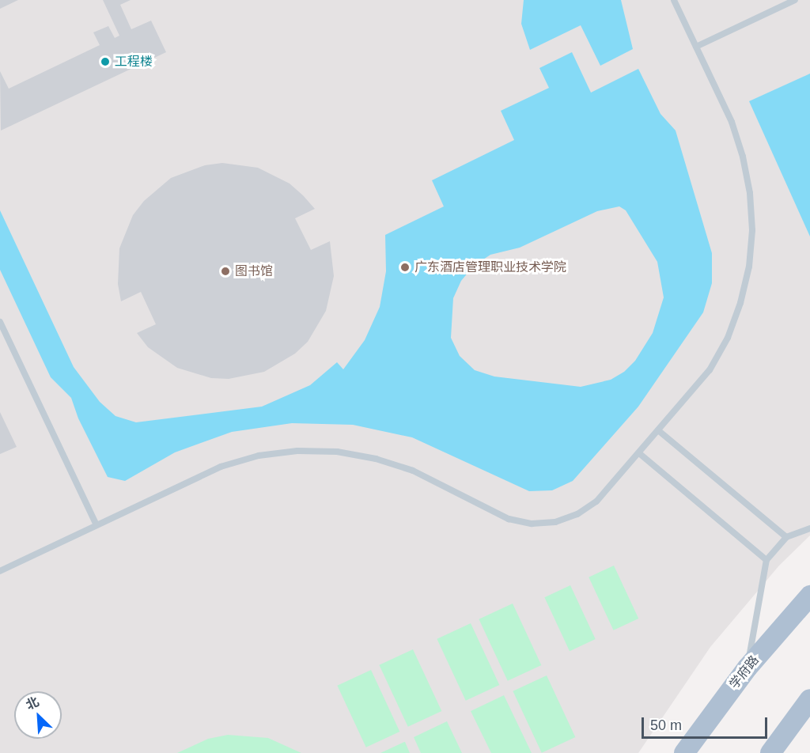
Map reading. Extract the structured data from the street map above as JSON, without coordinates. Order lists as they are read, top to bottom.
{
  "streets": {
    "main road": ["学府路"]
  },
  "places": ["工程楼", "广东酒店管理职业技术学院", "图书馆"],
  "scale_bar": "50 m",
  "north": "top left"
}
